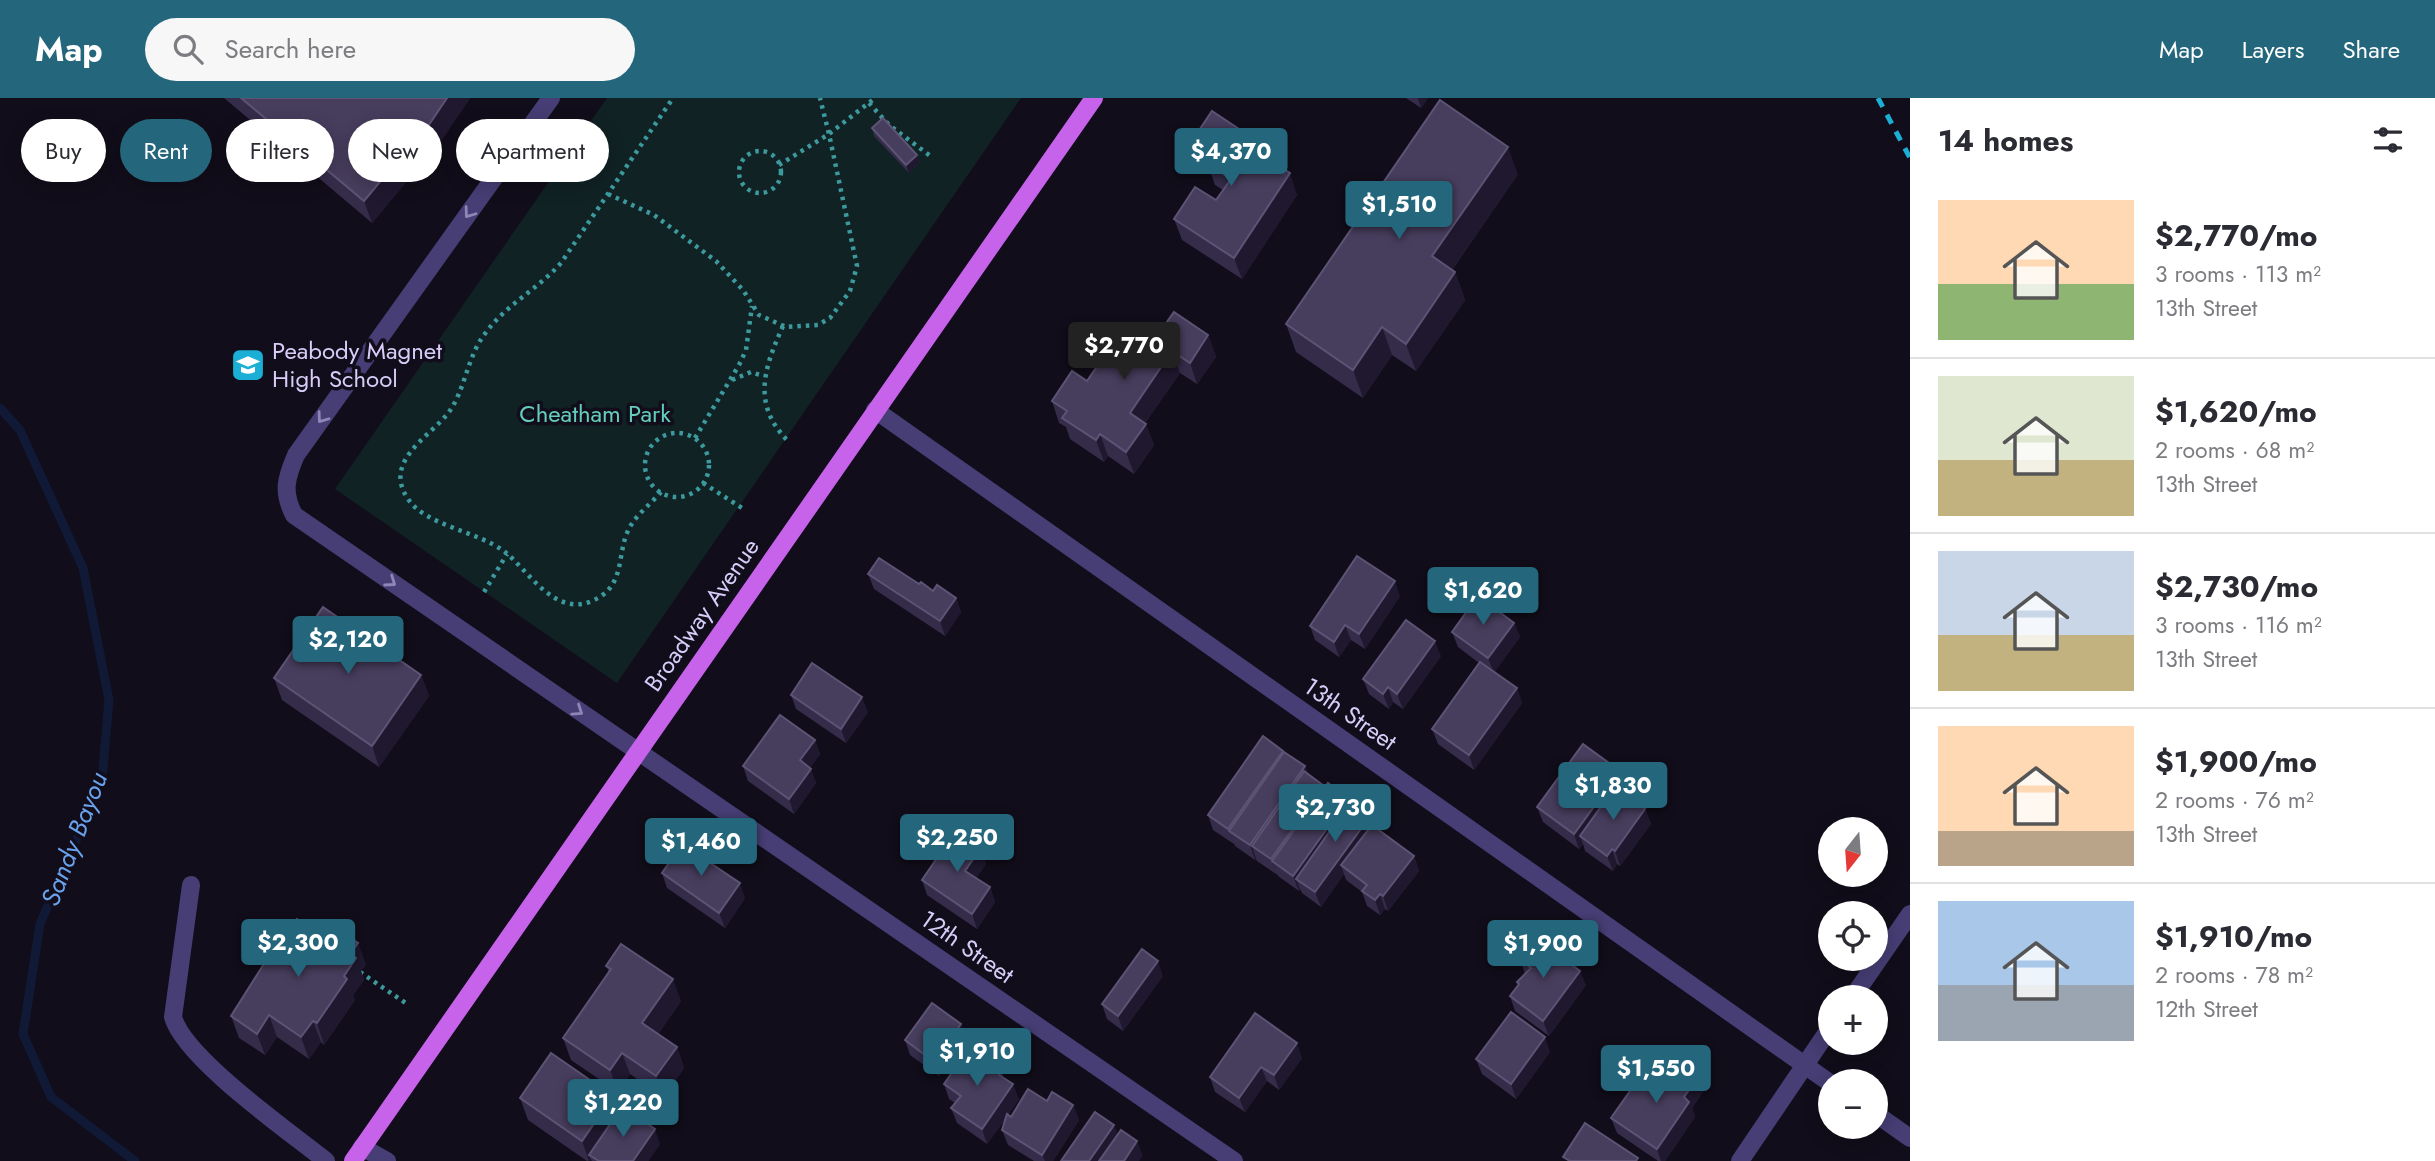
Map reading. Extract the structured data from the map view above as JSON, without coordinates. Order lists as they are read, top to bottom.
{
  "streets": {
    "main road": ["Broadway Avenue"],
    "street": ["13th Street", "12th Street"]
  },
  "crossings": [
    ["Broadway Avenue", "13th Street"],
    ["Broadway Avenue", "12th Street"]
  ],
  "water": ["Sandy Bayou"],
  "parks": ["Cheatham Park"],
  "places": {
    "school or university": ["Peabody Magnet High School"]
  },
  "north": "bottom",
  "page": {
    "header": "Map",
    "search": "Search here",
    "nav": ["Map", "Layers", "Share"],
    "heading": "14 homes",
    "chip": [
      "Buy",
      "Rent",
      "Filters",
      "New",
      "Apartment"
    ],
    "price": [
      "$4,370",
      "$1,510",
      "$2,770",
      "$1,620",
      "$2,120",
      "$1,830",
      "$2,730",
      "$2,250",
      "$1,460",
      "$2,300",
      "$1,900",
      "$1,910",
      "$1,550",
      "$1,220"
    ],
    "list": [
      {
        "name": "$2,770/mo",
        "note": "3 rooms · 113 m² · 13th Street"
      },
      {
        "name": "$1,620/mo",
        "note": "2 rooms · 68 m² · 13th Street"
      },
      {
        "name": "$2,730/mo",
        "note": "3 rooms · 116 m² · 13th Street"
      },
      {
        "name": "$1,900/mo",
        "note": "2 rooms · 76 m² · 13th Street"
      },
      {
        "name": "$1,910/mo",
        "note": "2 rooms · 78 m² · 12th Street"
      }
    ],
    "map_buttons": ["+", "−"]
  }
}
